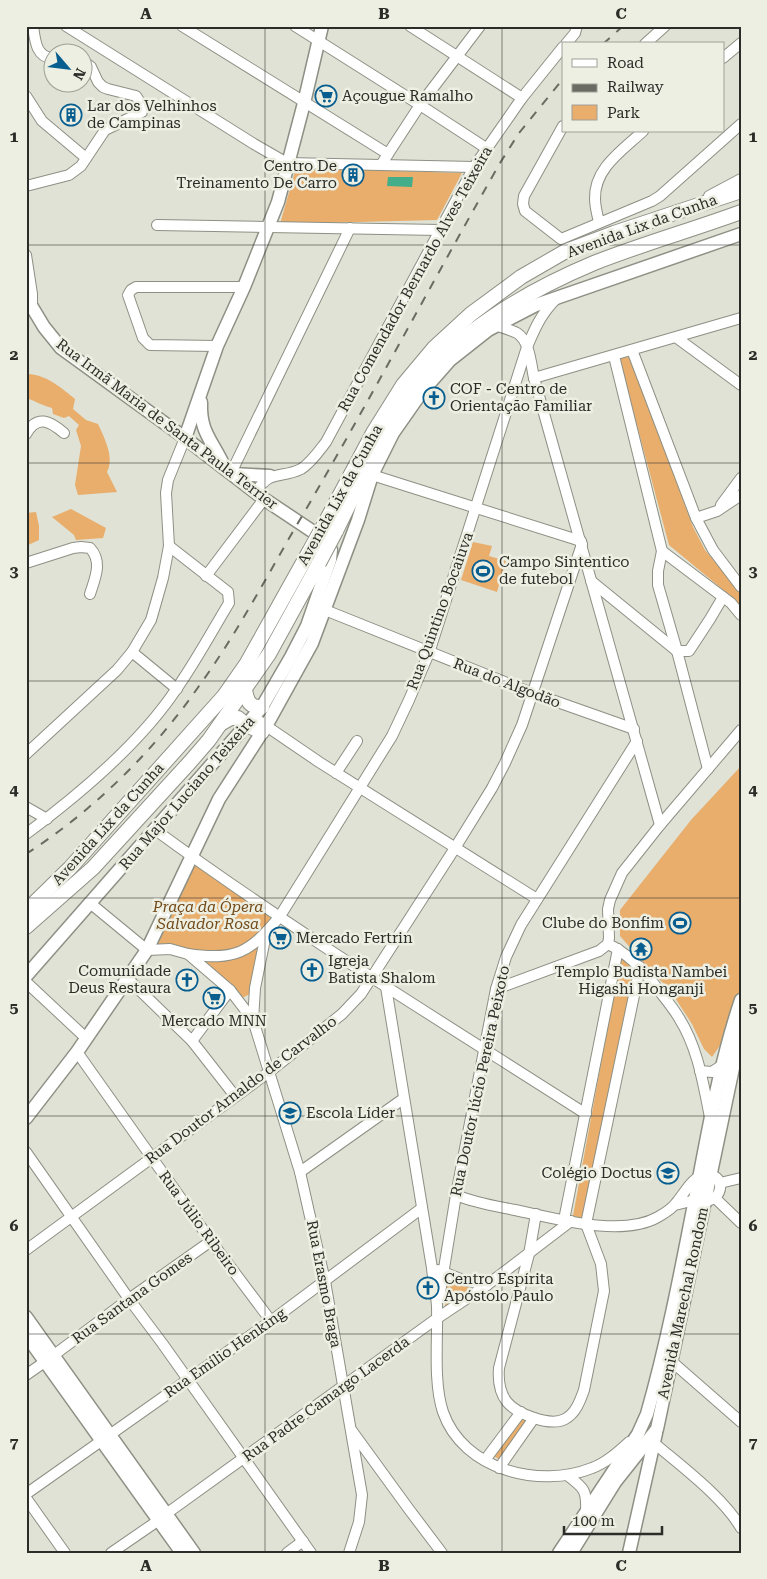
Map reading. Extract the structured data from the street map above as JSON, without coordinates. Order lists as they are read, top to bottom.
{
  "streets": {
    "highway": ["Avenida Lix da Cunha"],
    "main road": ["Rua Irmã Maria de Santa Paula Terrier", "Rua Major Luciano Teixeira", "Avenida Marechal Rondom"],
    "street": [
      "Rua Comendador Bernardo Alves Teixeira",
      "Rua Quintino Bocaiuva",
      "Rua do Algodão",
      "Rua Doutor lúcio Pereira Peixoto",
      "Rua Doutor Arnaldo de Carvalho",
      "Rua Júlio Ribeiro",
      "Rua Erasmo Braga",
      "Rua Santana Gomes",
      "Rua Emílio Henking",
      "Rua Padre Camargo Lacerda"
    ]
  },
  "crossings": [
    ["Rua Irmã Maria de Santa Paula Terrier", "Rua Major Luciano Teixeira"],
    ["Rua Quintino Bocaiuva", "Rua do Algodão"],
    ["Rua Quintino Bocaiuva", "Rua Erasmo Braga"],
    ["Rua do Algodão", "Rua Doutor Arnaldo de Carvalho"],
    ["Rua Doutor Arnaldo de Carvalho", "Rua Júlio Ribeiro"],
    ["Rua Doutor Arnaldo de Carvalho", "Rua Erasmo Braga"],
    ["Rua Júlio Ribeiro", "Rua Santana Gomes"],
    ["Rua Júlio Ribeiro", "Rua Emílio Henking"],
    ["Rua Erasmo Braga", "Rua Emílio Henking"],
    ["Rua Erasmo Braga", "Rua Padre Camargo Lacerda"]
  ],
  "parks": ["Praça da Ópera Salvador Rosa"],
  "places": {
    "supermarket": ["Açougue Ramalho", "Mercado Fertrin", "Mercado MNN"],
    "building": ["Lar dos Velhinhos de Campinas", "Centro De Treinamento De Carro"],
    "church": [
      "COF - Centro de Orientação Familiar",
      "Igreja Batista Shalom",
      "Comunidade Deus Restaura",
      "Centro Espírita Apóstolo Paulo"
    ],
    "sports": ["Campo Sintentico de futebol", "Clube do Bonfim"],
    "temple": ["Templo Budista Nambei Higashi Honganji"],
    "school or university": ["Escola Líder", "Colégio Doctus"]
  },
  "legend": ["Road", "Railway", "Park"],
  "scale_bar": "100 m",
  "north": "bottom right",
  "grid": {
    "columns": ["A", "B", "C"],
    "rows": [
      "1",
      "2",
      "3",
      "4",
      "5",
      "6",
      "7"
    ]
  }
}
